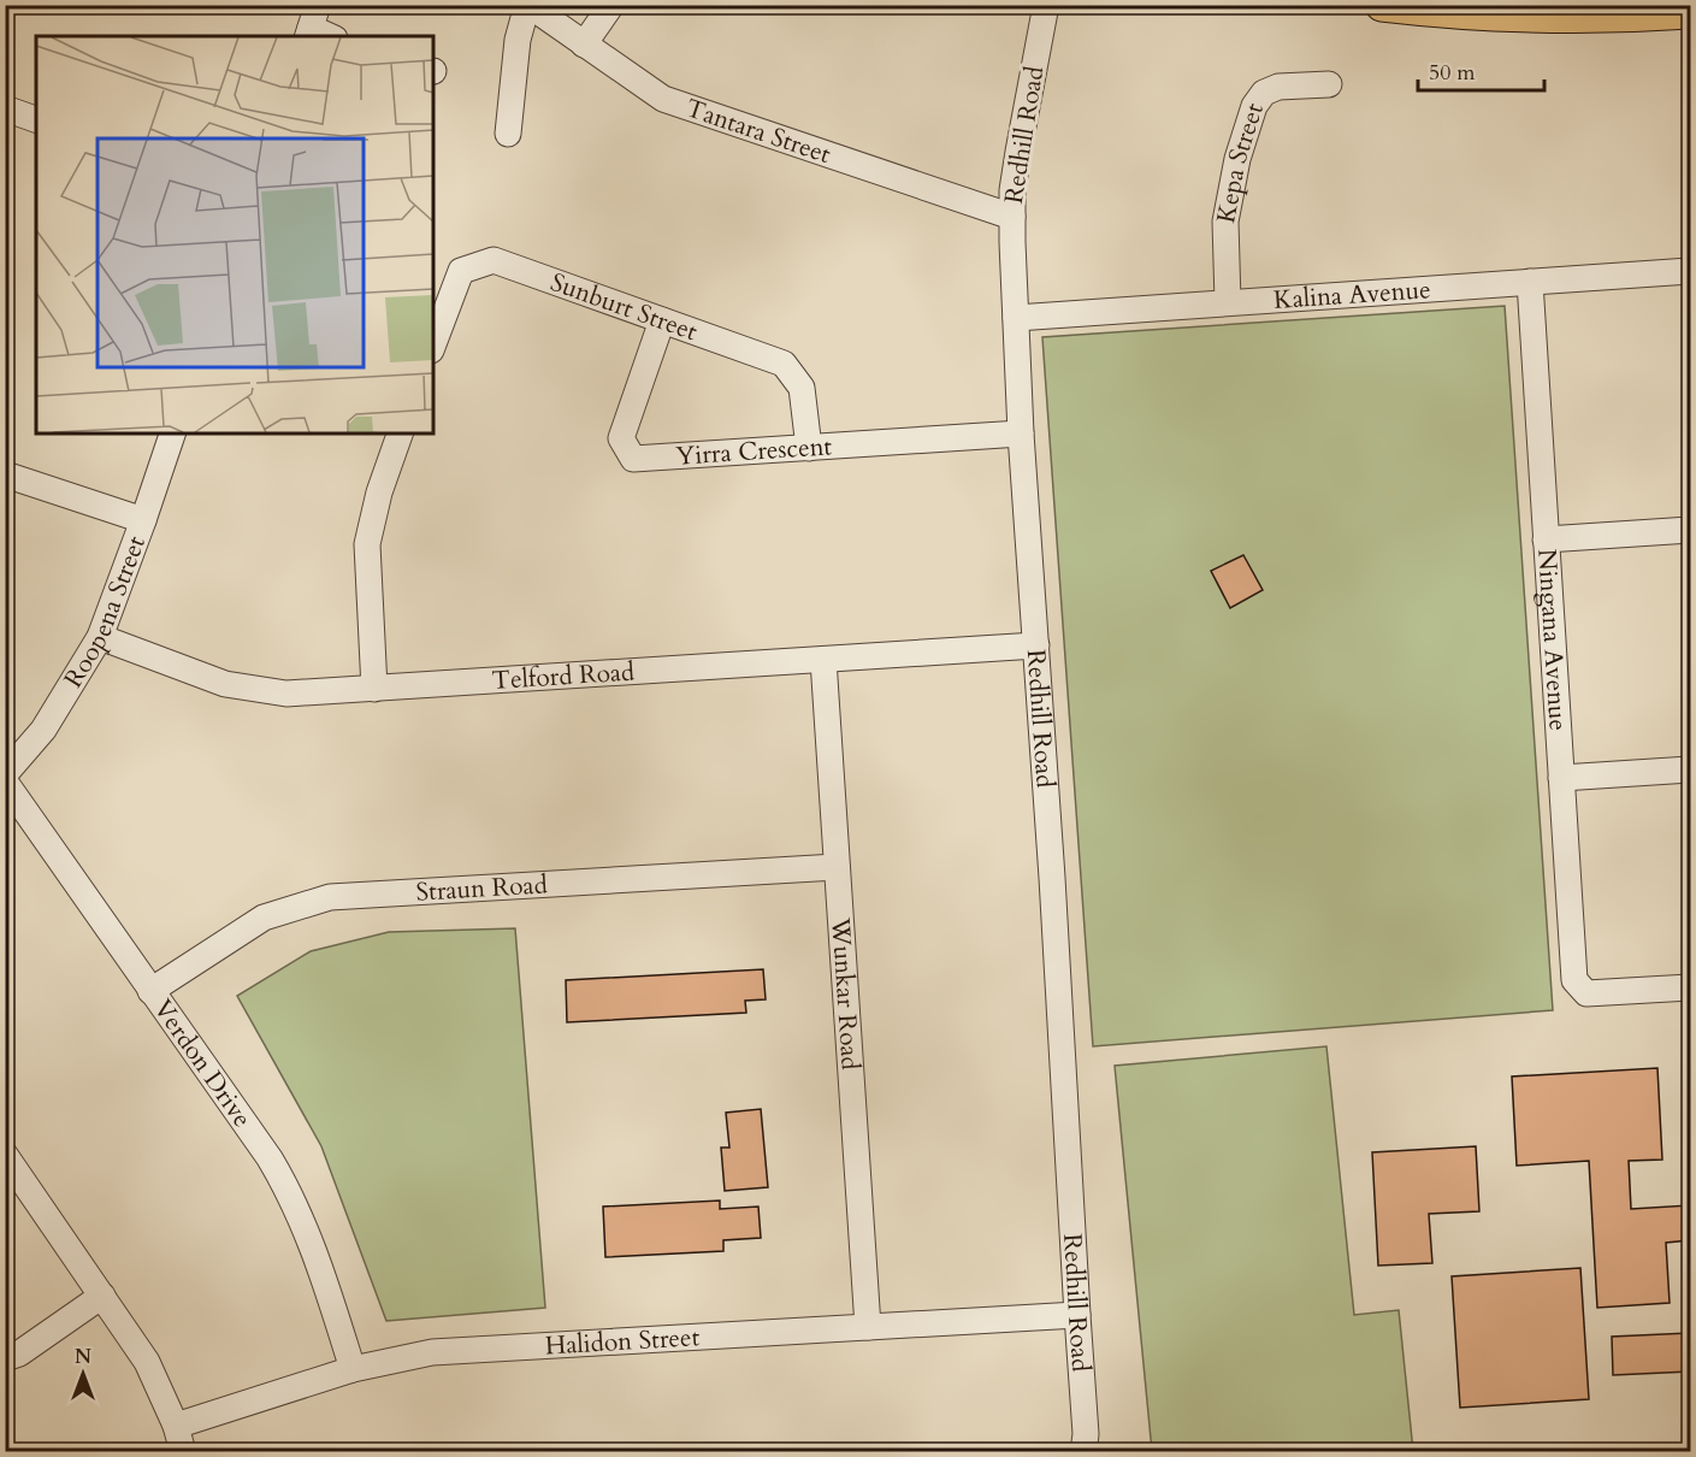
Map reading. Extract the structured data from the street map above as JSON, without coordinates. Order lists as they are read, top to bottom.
{
  "streets": {
    "street": [
      "Tantara Street",
      "Redhill Road",
      "Kepa Street",
      "Kalina Avenue",
      "Sunburt Street",
      "Yirra Crescent",
      "Roopena Street",
      "Ningana Avenue",
      "Telford Road",
      "Straun Road",
      "Wunkar Road",
      "Verdon Drive",
      "Halidon Street"
    ]
  },
  "crossings": [
    ["Tantara Street", "Redhill Road"],
    ["Redhill Road", "Kalina Avenue"],
    ["Redhill Road", "Yirra Crescent"],
    ["Redhill Road", "Telford Road"],
    ["Redhill Road", "Halidon Street"],
    ["Kepa Street", "Kalina Avenue"],
    ["Kalina Avenue", "Ningana Avenue"],
    ["Sunburt Street", "Yirra Crescent"],
    ["Roopena Street", "Telford Road"],
    ["Telford Road", "Wunkar Road"],
    ["Straun Road", "Wunkar Road"],
    ["Straun Road", "Verdon Drive"],
    ["Wunkar Road", "Halidon Street"],
    ["Verdon Drive", "Halidon Street"]
  ],
  "scale_bar": "50 m",
  "north": "top"
}
